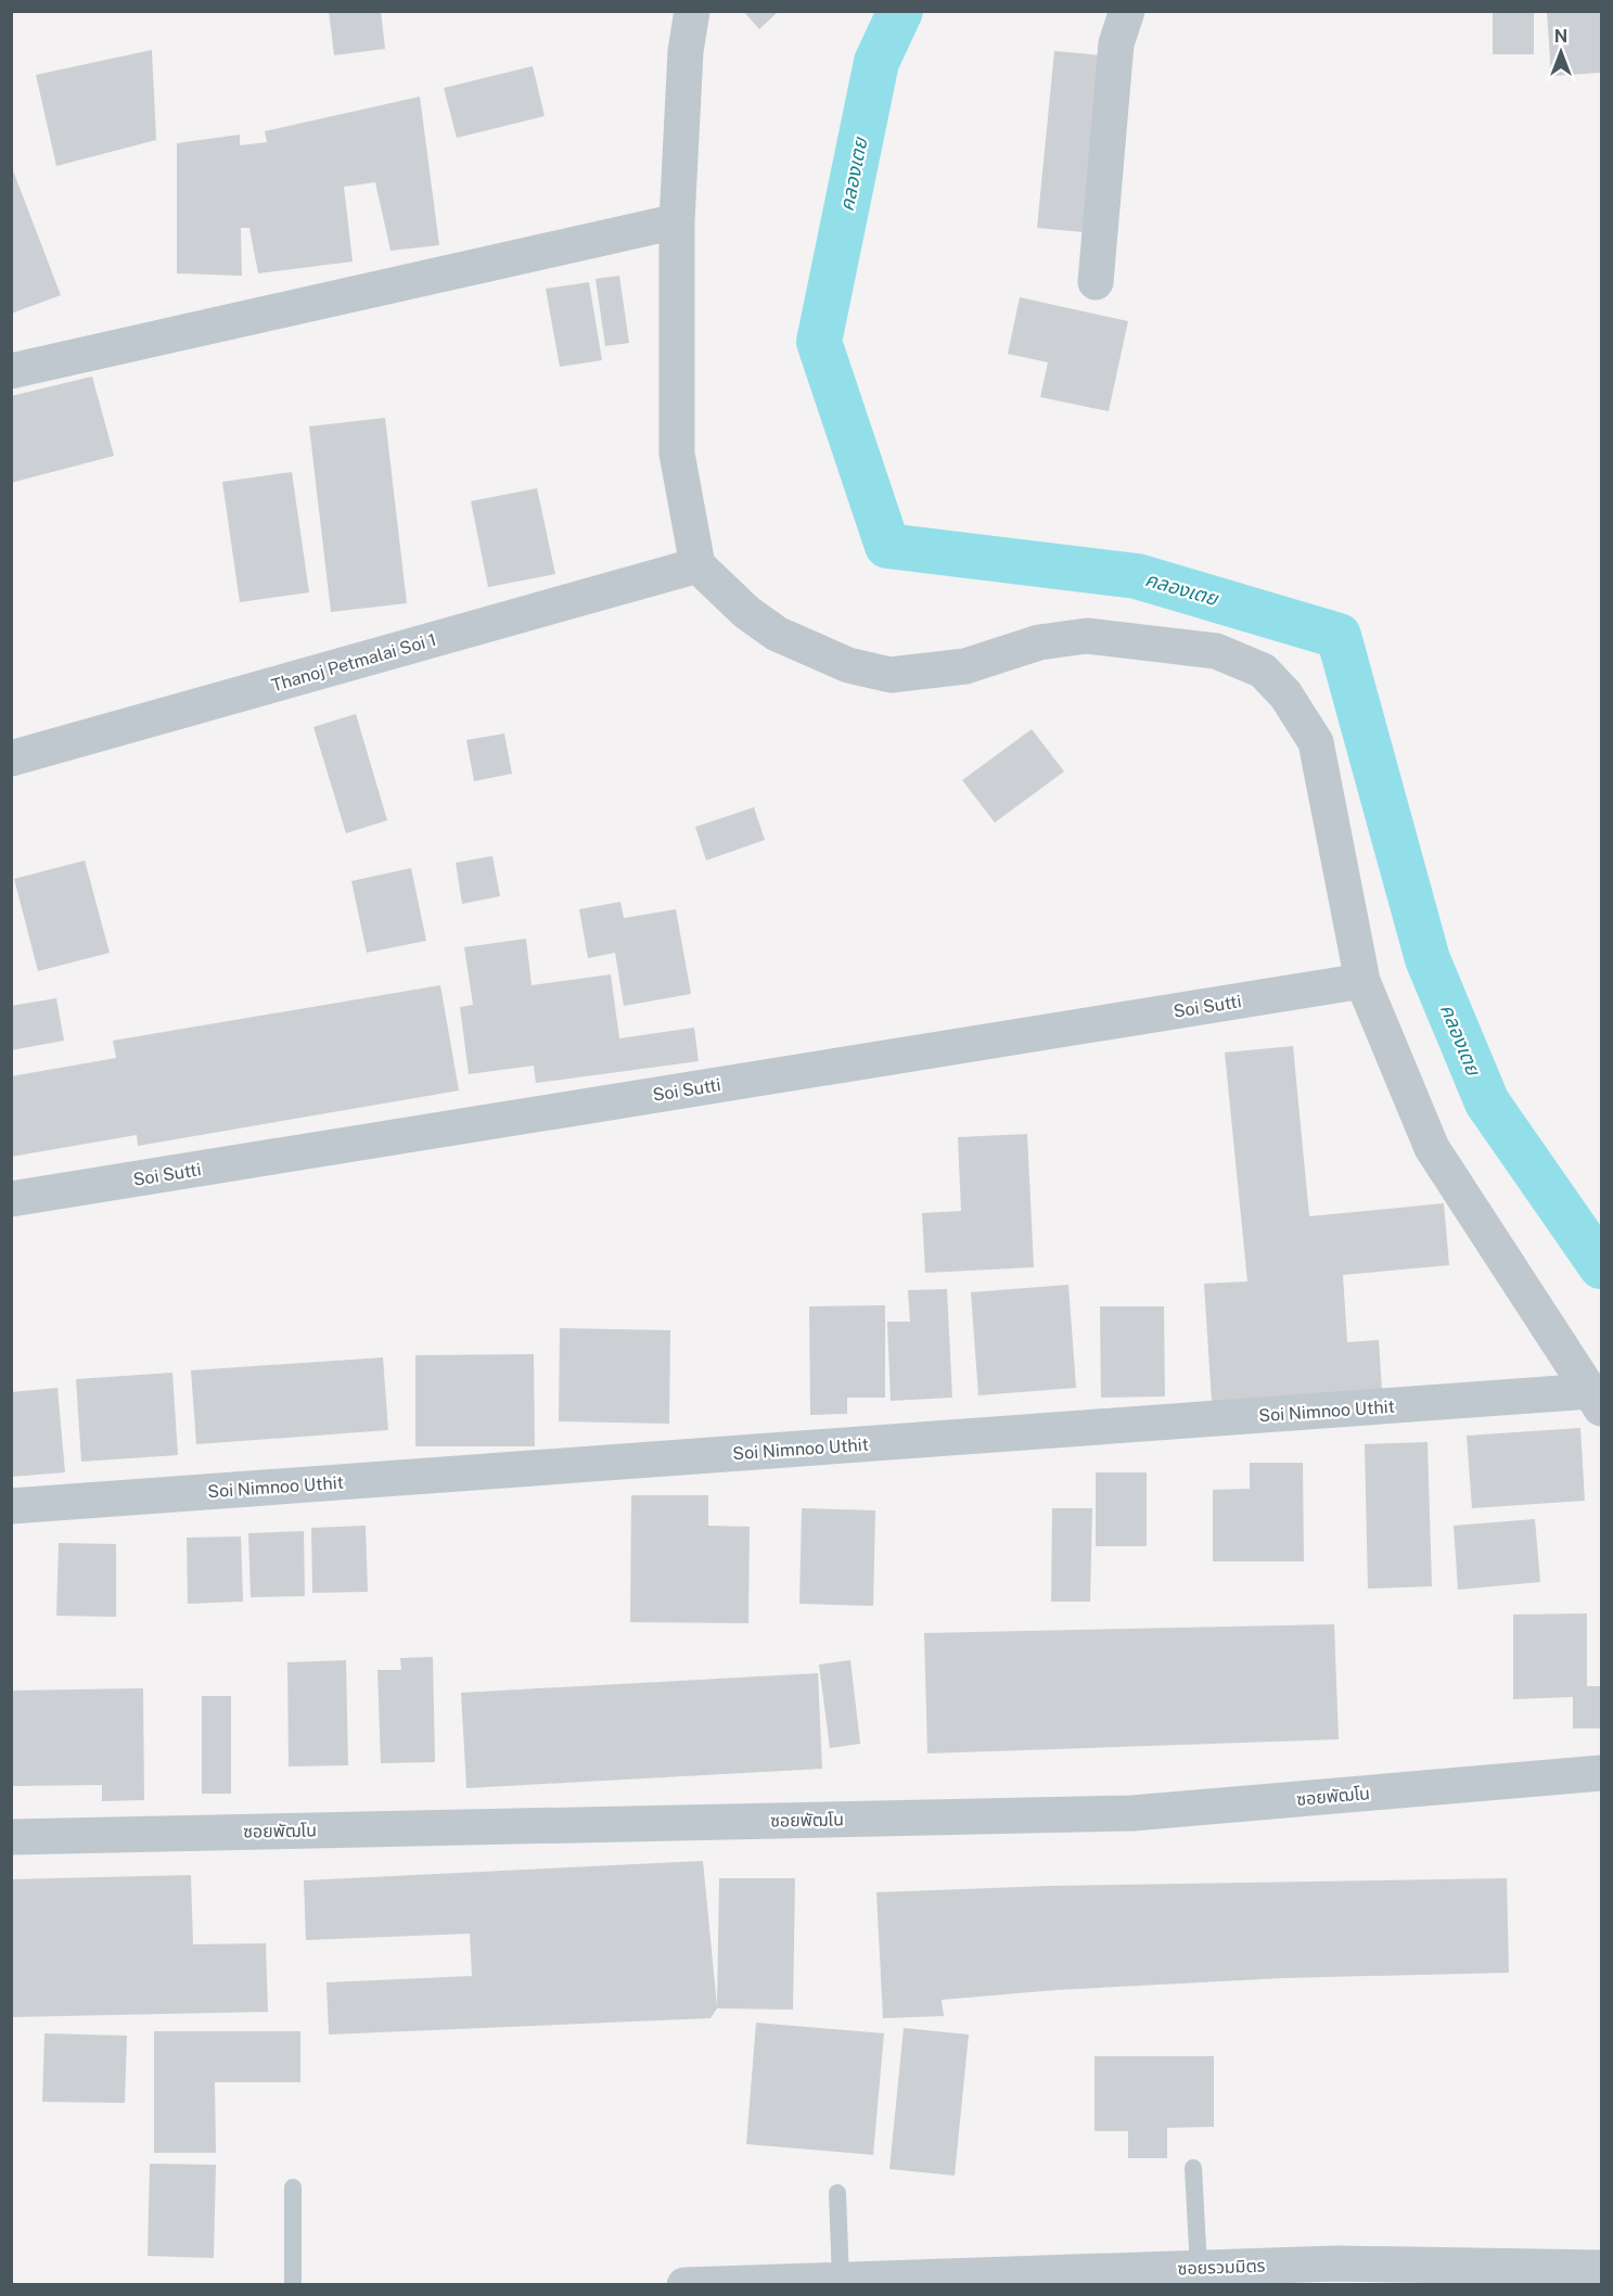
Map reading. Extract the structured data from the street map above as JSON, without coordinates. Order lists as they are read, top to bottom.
{
  "streets": {
    "street": [
      "Thanoj Petmalai Soi 1",
      "Soi Sutti",
      "Soi Nimnoo Uthit",
      "ซอยพัฒโน",
      "ซอยรวมมิตร"
    ]
  },
  "water": ["คลองเตย"],
  "north": "top"
}
